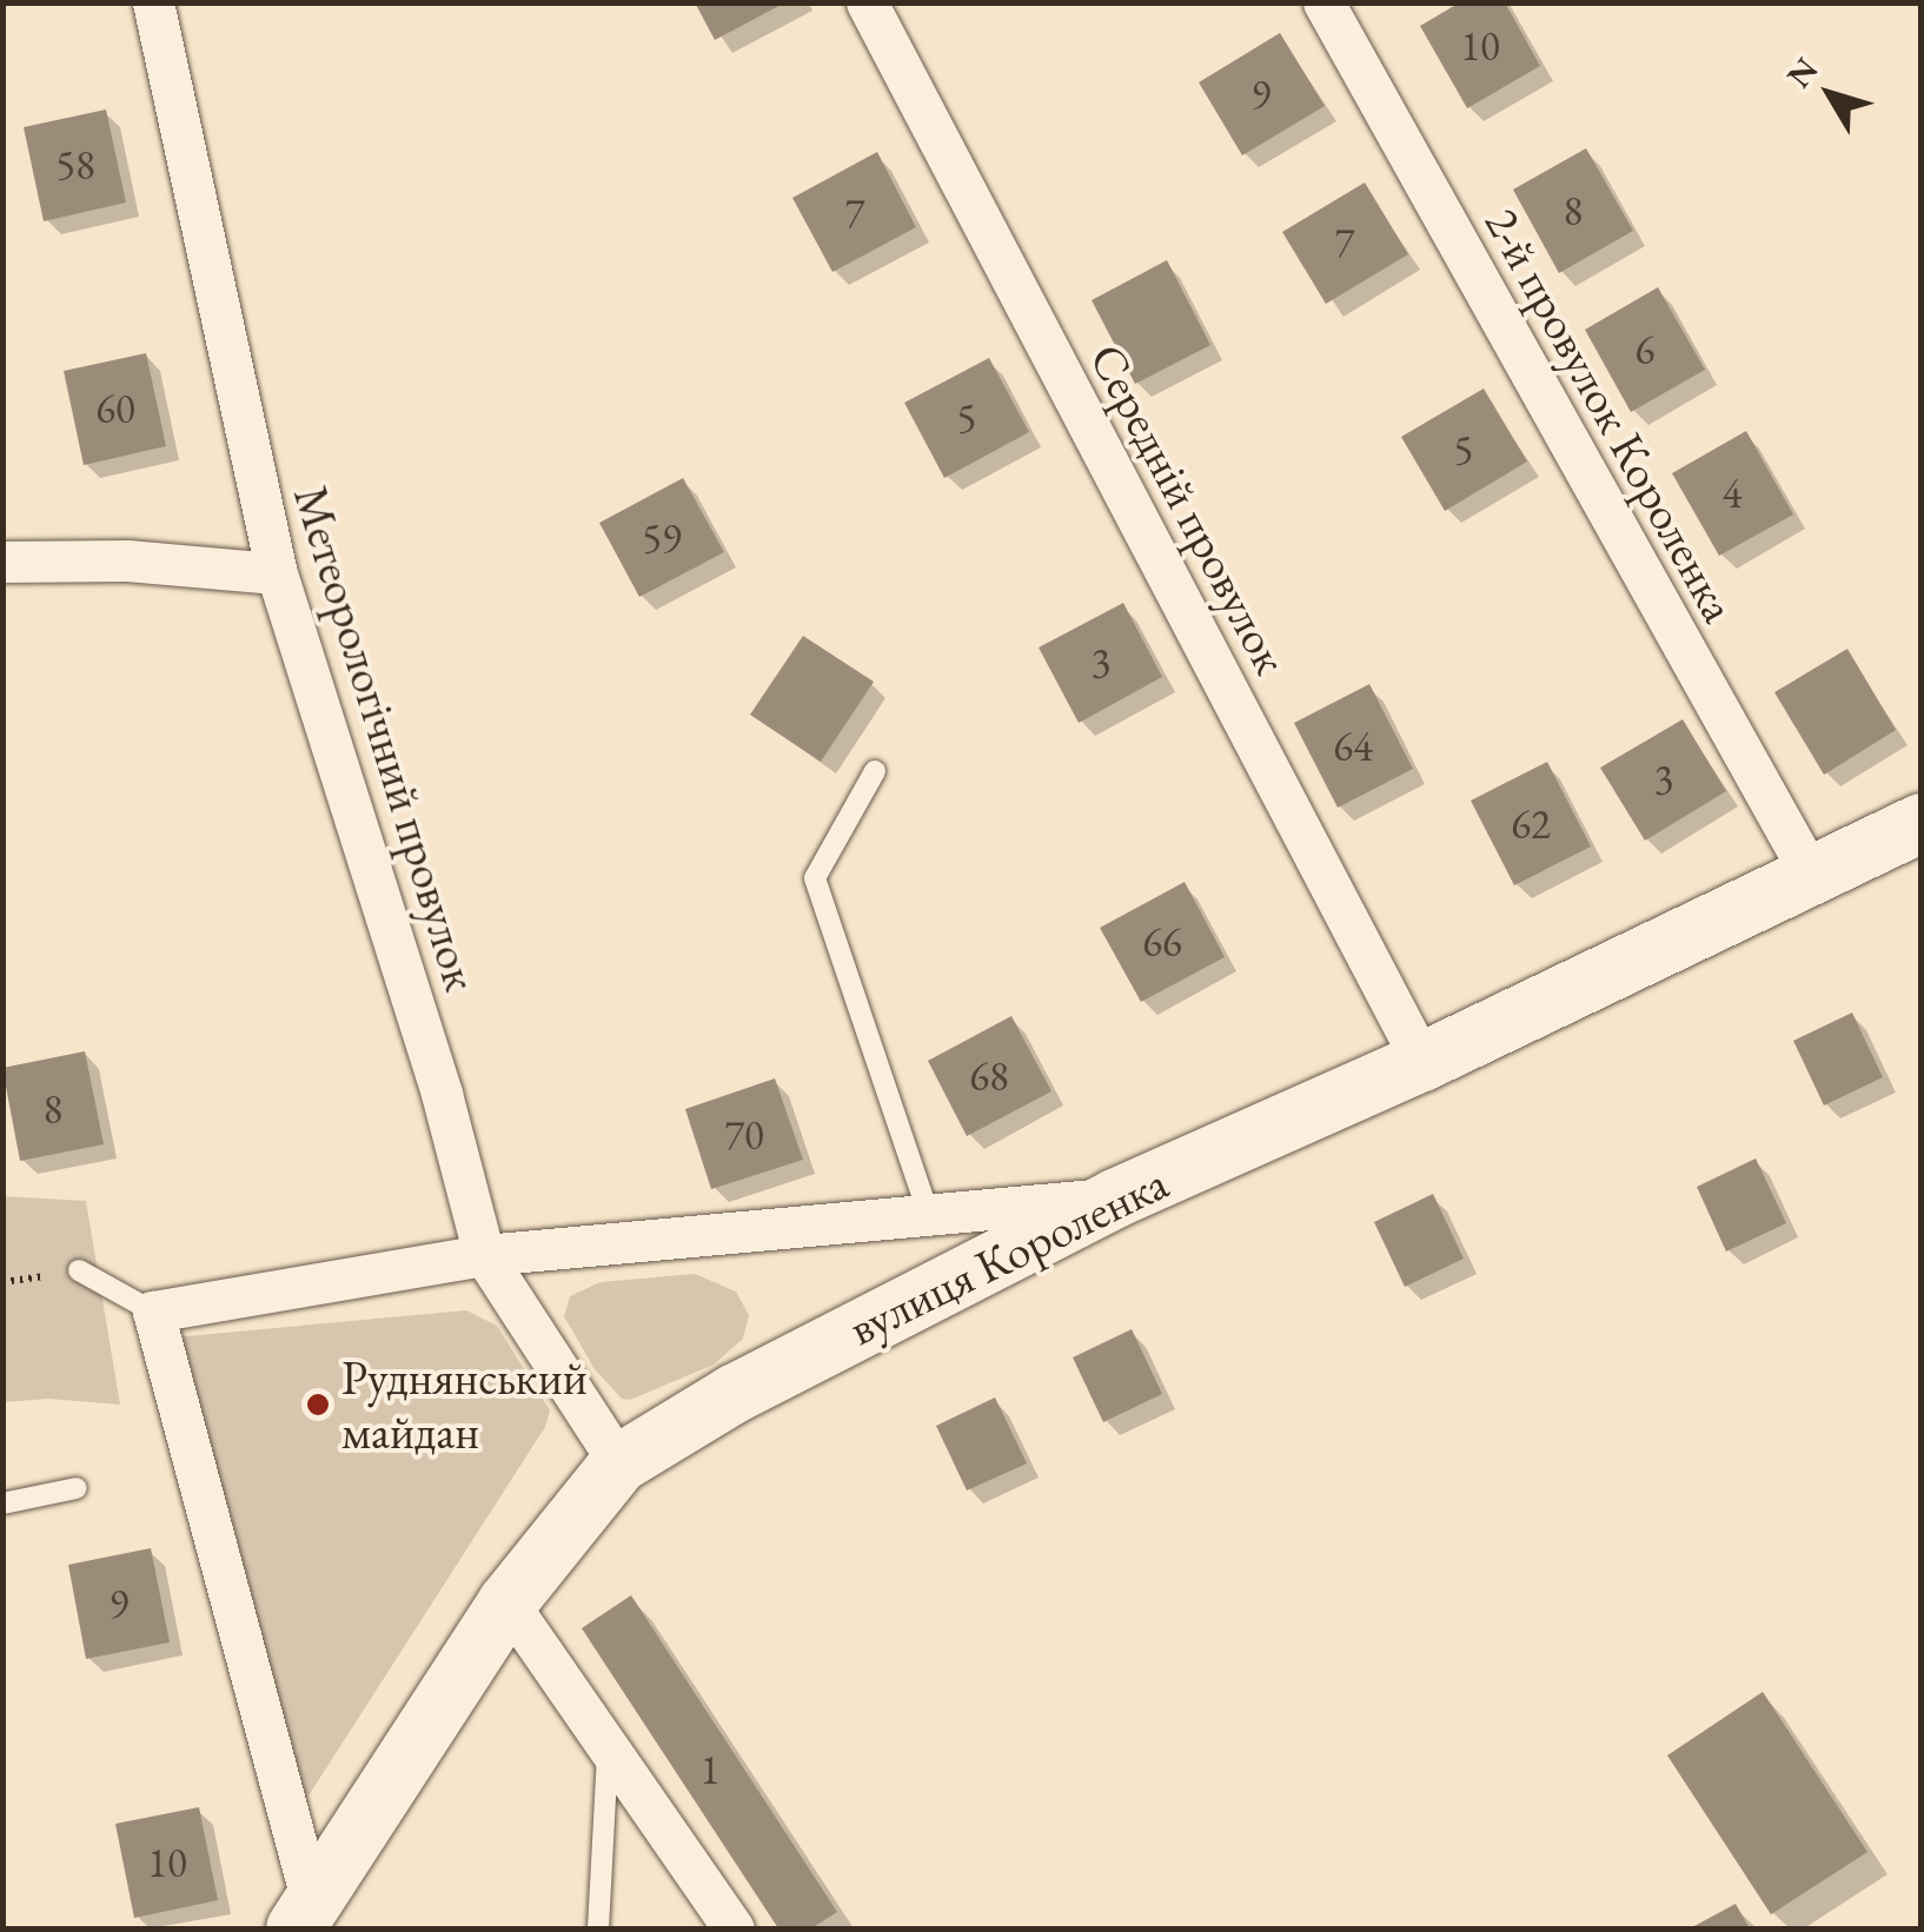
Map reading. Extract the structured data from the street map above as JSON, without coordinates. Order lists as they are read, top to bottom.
{
  "streets": {
    "street": [
      "2-й провулок Короленка",
      "Середній провулок",
      "Метеорологічний провулок",
      "вулиця Короленка"
    ]
  },
  "crossings": [
    ["2-й провулок Короленка", "вулиця Короленка"],
    ["Середній провулок", "вулиця Короленка"],
    ["Метеорологічний провулок", "вулиця Короленка"]
  ],
  "places": ["Руднянський майдан"],
  "house_numbers": [
    "10",
    "9",
    "58",
    "8",
    "7",
    "7",
    "6",
    "60",
    "5",
    "5",
    "4",
    "59",
    "3",
    "64",
    "3",
    "62",
    "66",
    "68",
    "8",
    "70",
    "9",
    "1",
    "10"
  ],
  "north": "top left"
}
